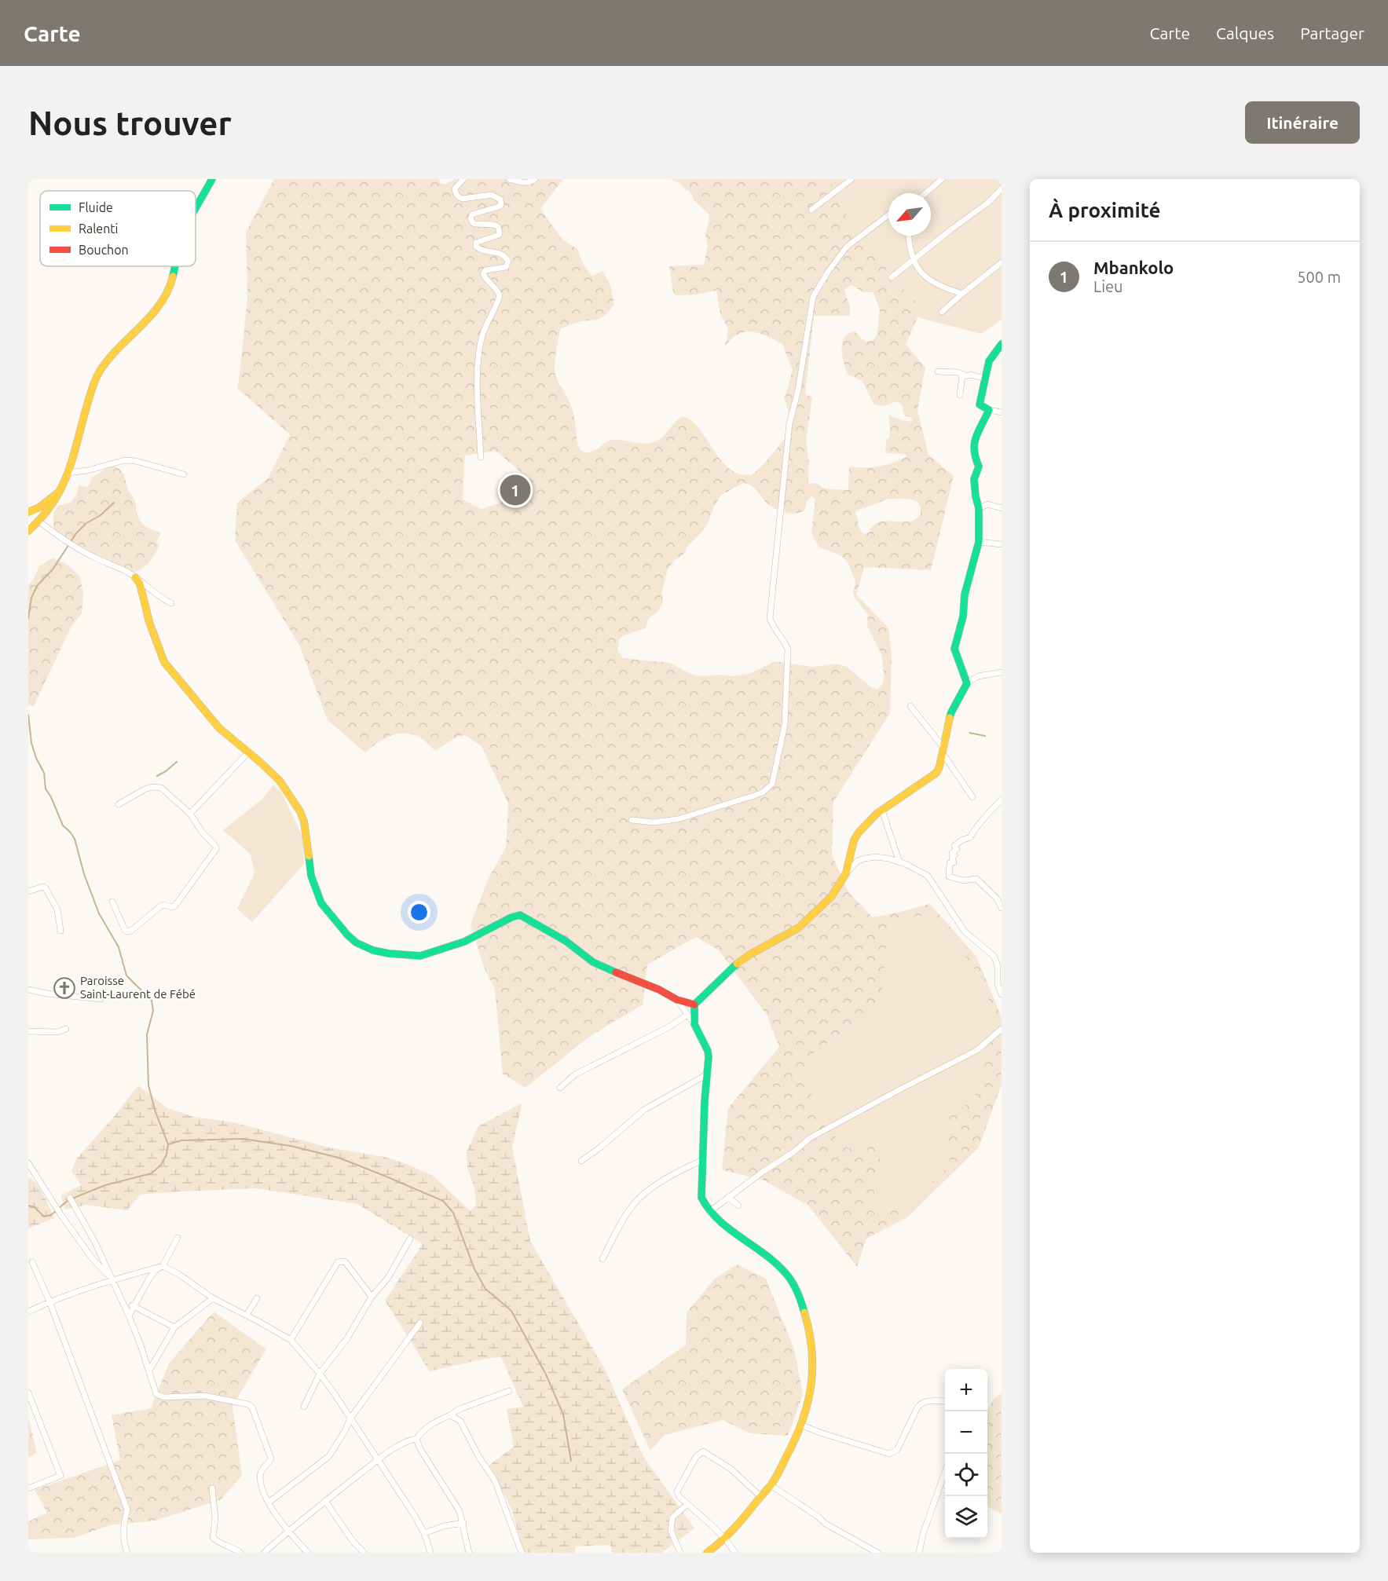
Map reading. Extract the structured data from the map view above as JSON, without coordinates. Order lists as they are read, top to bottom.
{
  "places": {
    "church": ["Paroisse Saint-Laurent de Fébé"]
  },
  "legend": ["Fluide", "Ralenti", "Bouchon"],
  "north": "bottom left",
  "page": {
    "header": "Carte",
    "nav": ["Carte", "Calques", "Partager"],
    "buttons": "Itinéraire",
    "title": "Nous trouver",
    "heading": "À proximité",
    "list": [
      {
        "mark": "1",
        "name": "Mbankolo",
        "note": "Lieu",
        "value": "500 m"
      }
    ],
    "pins": "1",
    "map_buttons": ["+", "−"]
  }
}
